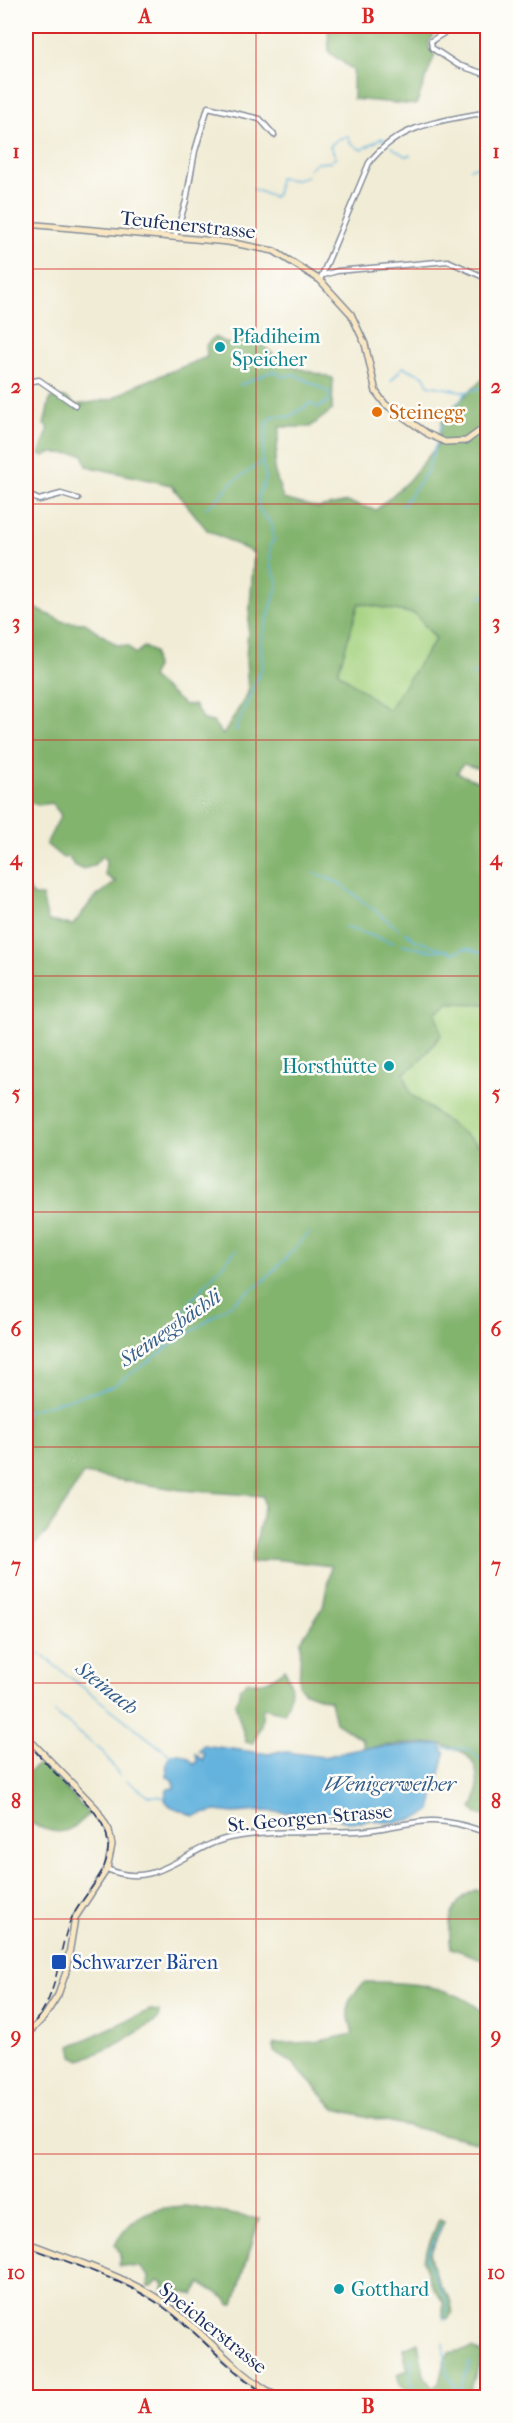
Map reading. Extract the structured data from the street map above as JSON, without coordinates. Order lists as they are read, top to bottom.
{
  "streets": {
    "main road": ["Teufenerstrasse", "Speicherstrasse"],
    "street": ["St. Georgen-Strasse"]
  },
  "water": ["Steineggbächli", "Steinach", "Wenigerweiher"],
  "places": {
    "other": [
      "Pfadiheim Speicher",
      "Steinegg",
      "Horsthütte",
      "Gotthard"
    ],
    "transit": ["Schwarzer Bären"]
  },
  "grid": {
    "columns": ["A", "B"],
    "rows": [
      "1",
      "2",
      "3",
      "4",
      "5",
      "6",
      "7",
      "8",
      "9",
      "10"
    ]
  }
}
